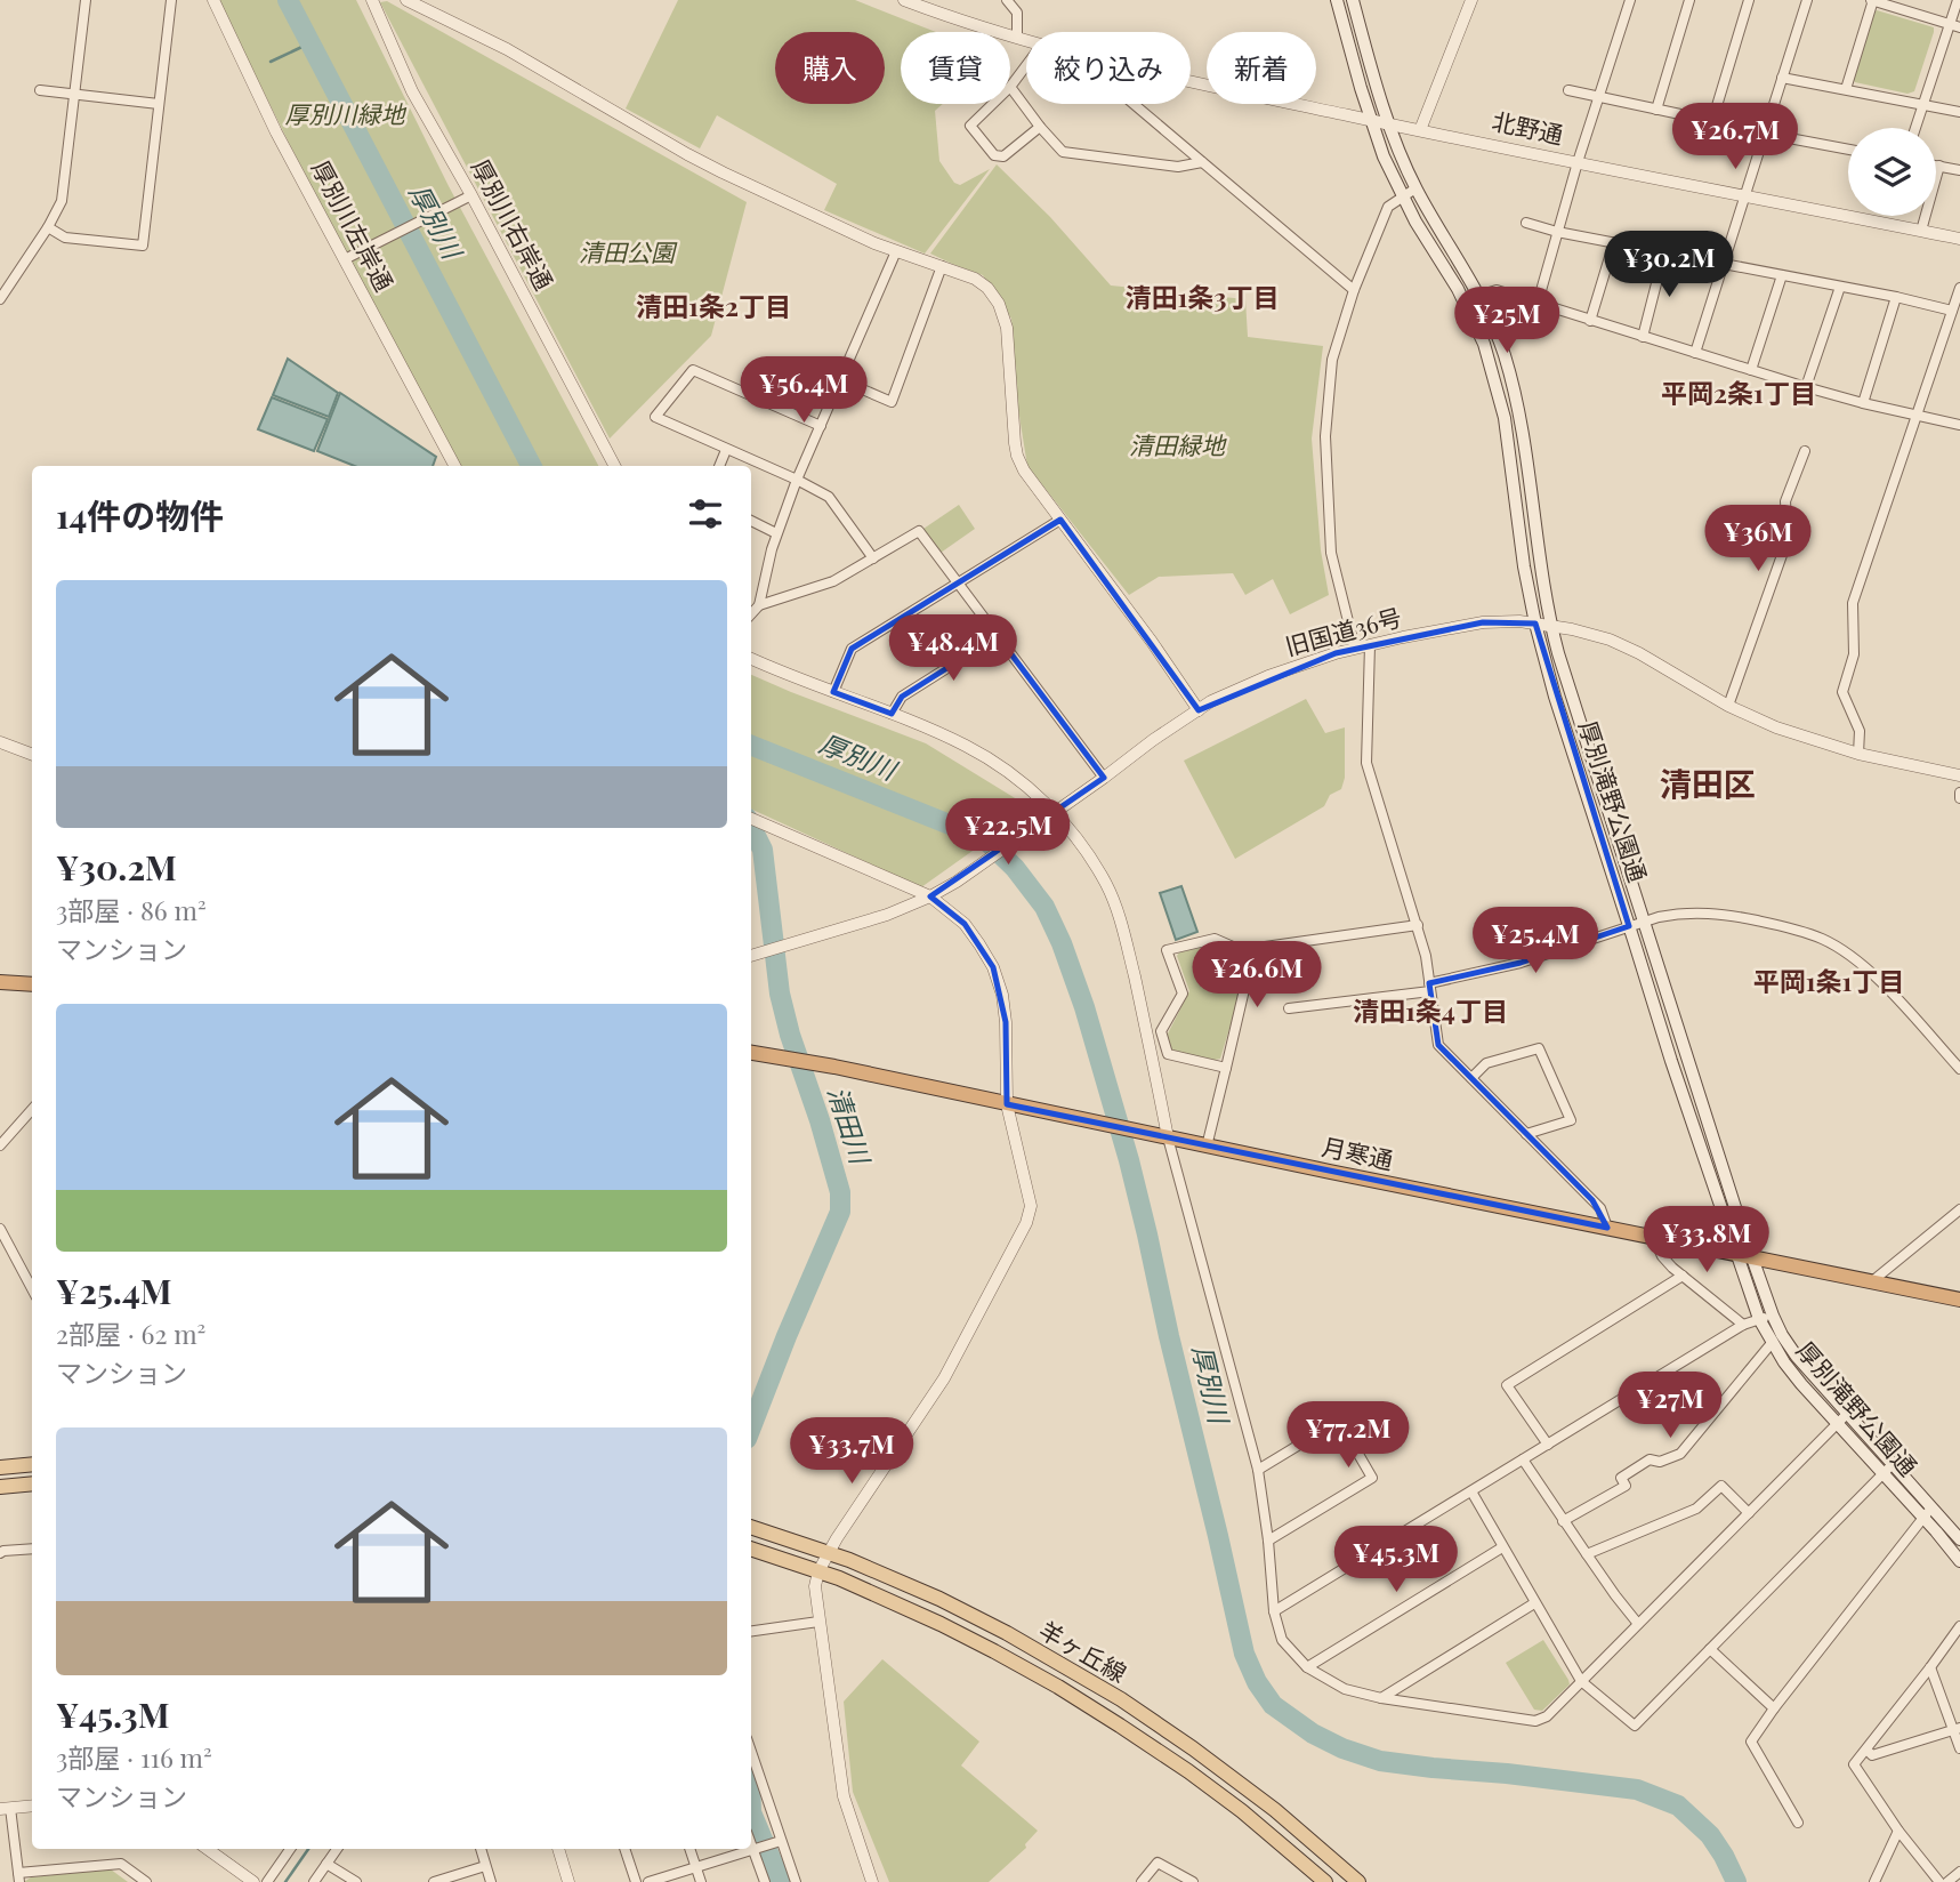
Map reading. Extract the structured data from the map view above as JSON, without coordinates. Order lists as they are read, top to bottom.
{
  "streets": {
    "highway": ["月寒通"],
    "main road": ["厚別滝野公園通", "羊ヶ丘線"],
    "street": [
      "北野通",
      "厚別川右岸通",
      "厚別川左岸通",
      "旧国道36号"
    ]
  },
  "crossings": [
    ["北野通", "厚別滝野公園通"],
    ["旧国道36号", "厚別滝野公園通"],
    ["厚別滝野公園通", "月寒通"]
  ],
  "districts": [
    "清田1条3丁目",
    "清田1条2丁目",
    "平岡2条1丁目",
    "清田区",
    "平岡1条1丁目",
    "清田1条4丁目"
  ],
  "water": ["厚別川", "清田川"],
  "parks": ["厚別川緑地", "清田公園", "清田緑地"],
  "page": {
    "chip": [
      "購入",
      "賃貸",
      "絞り込み",
      "新着"
    ],
    "price": [
      "¥26.7M",
      "¥30.2M",
      "¥25M",
      "¥56.4M",
      "¥36M",
      "¥48.4M",
      "¥22.5M",
      "¥25.4M",
      "¥26.6M",
      "¥33.8M",
      "¥27M",
      "¥77.2M",
      "¥33.7M",
      "¥45.3M"
    ],
    "heading": "14件の物件",
    "list": [
      {
        "name": "¥30.2M",
        "note": "3部屋 · 86 m² · マンション"
      },
      {
        "name": "¥25.4M",
        "note": "2部屋 · 62 m² · マンション"
      },
      {
        "name": "¥45.3M",
        "note": "3部屋 · 116 m² · マンション"
      }
    ]
  }
}
